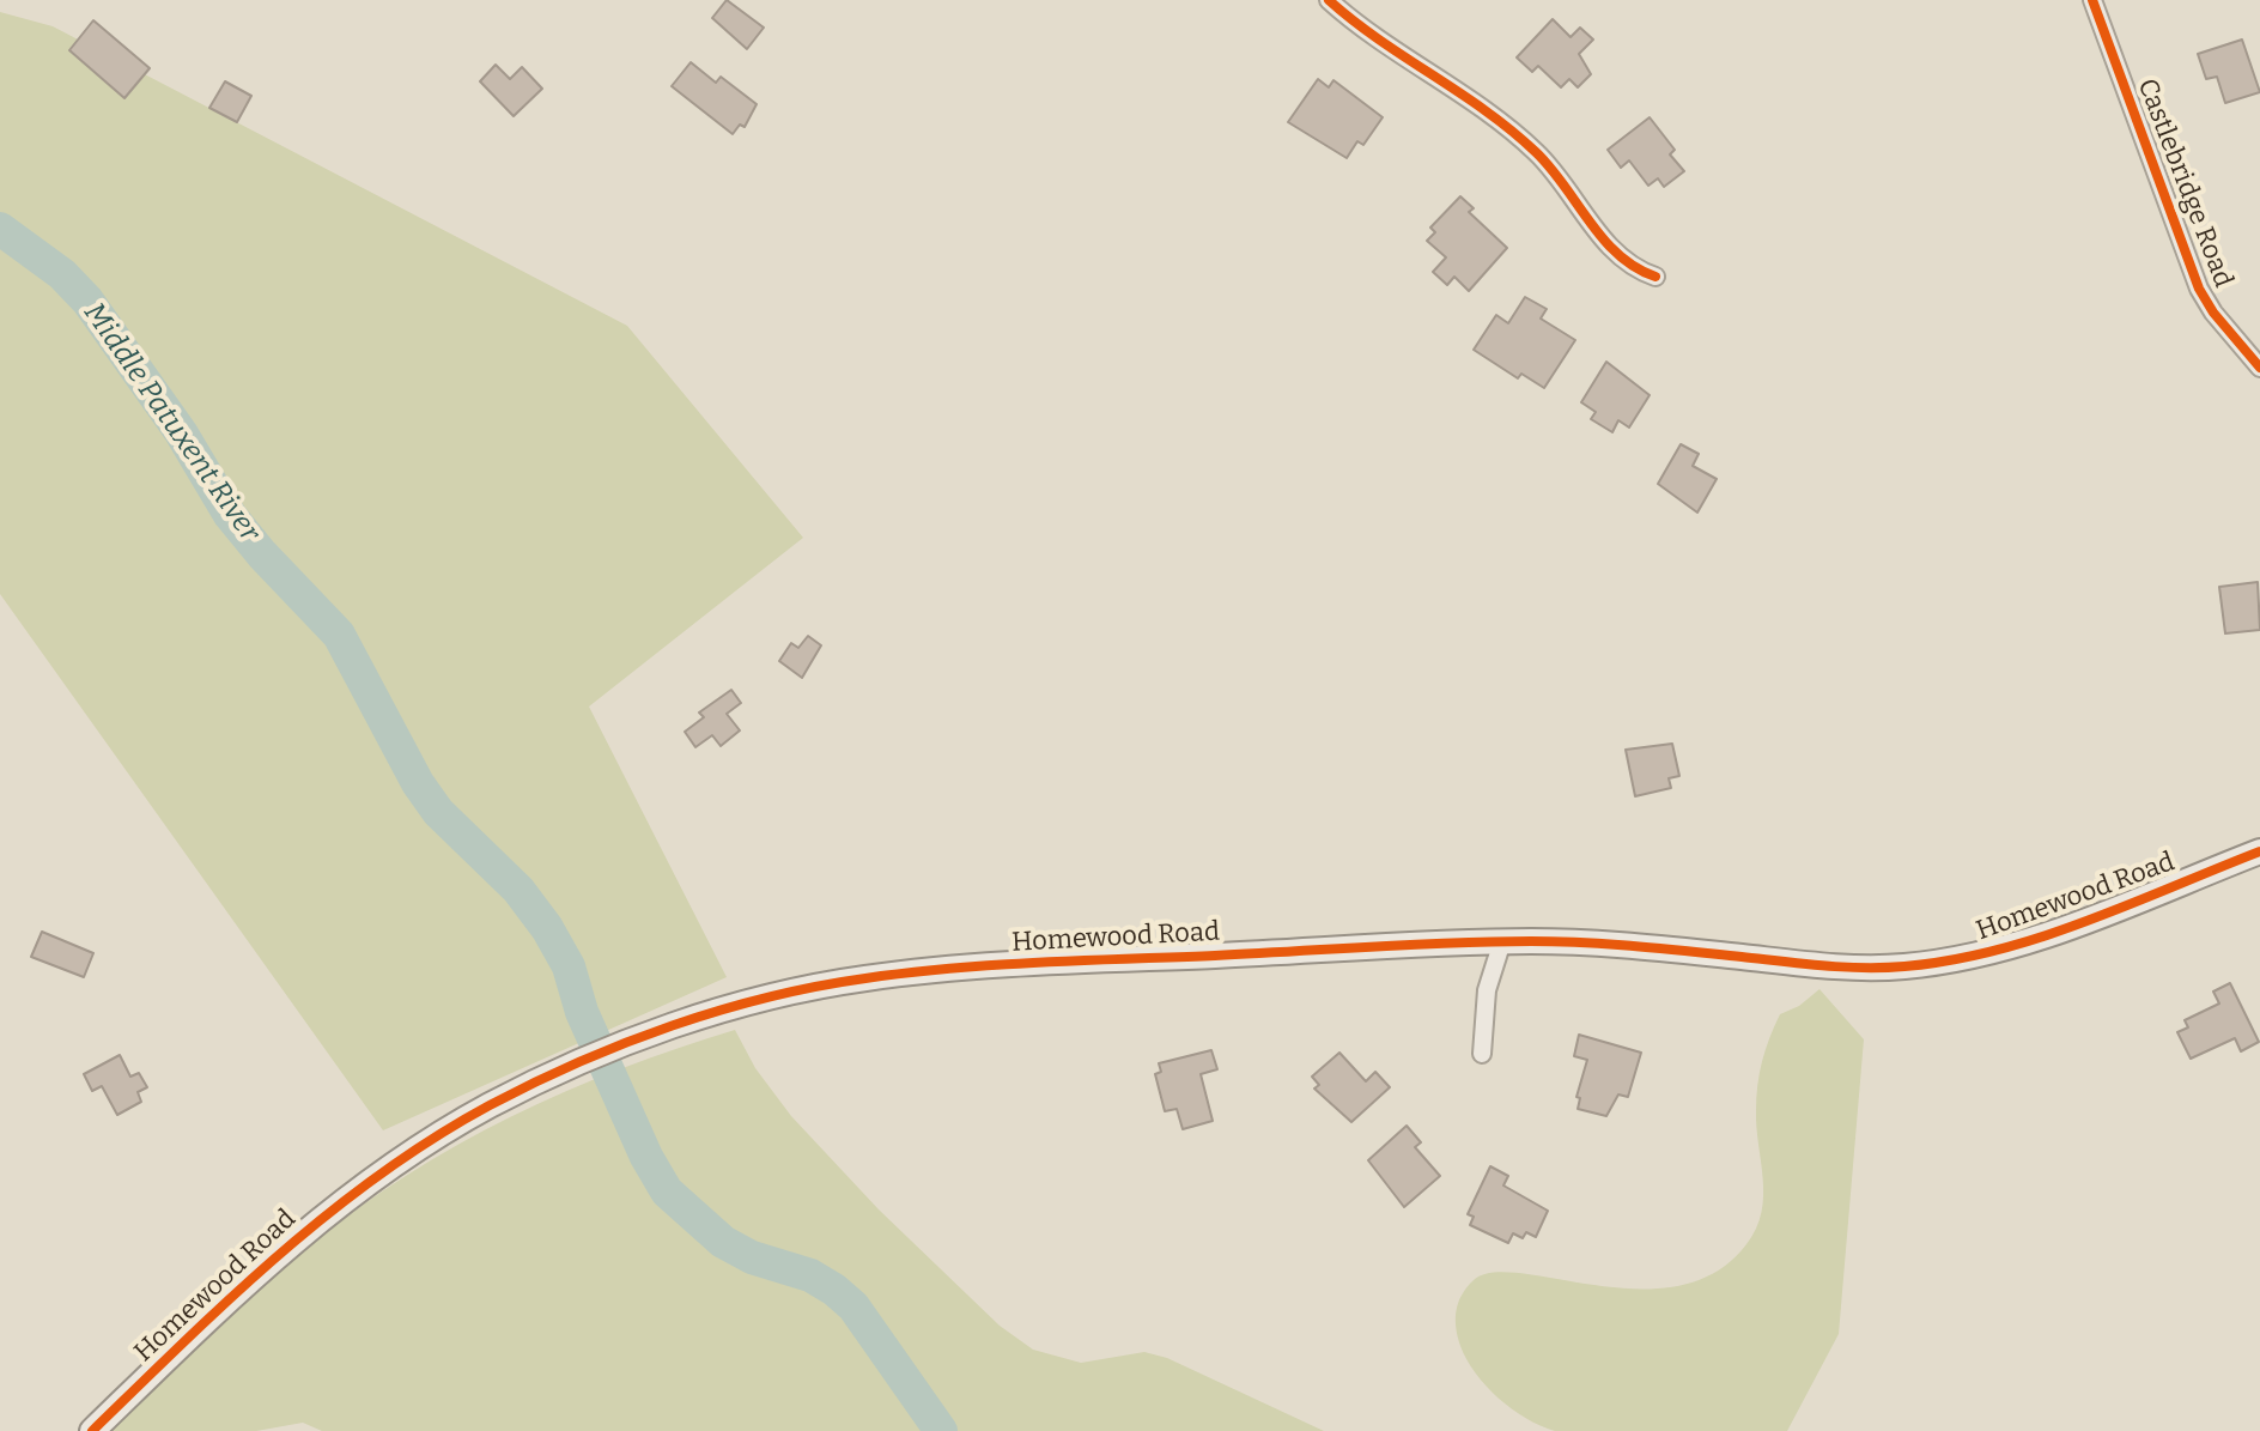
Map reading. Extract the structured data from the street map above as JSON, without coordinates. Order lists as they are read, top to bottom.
{
  "streets": {
    "street": ["Castlebridge Road", "Homewood Road"]
  },
  "water": ["Middle Patuxent River"]
}
